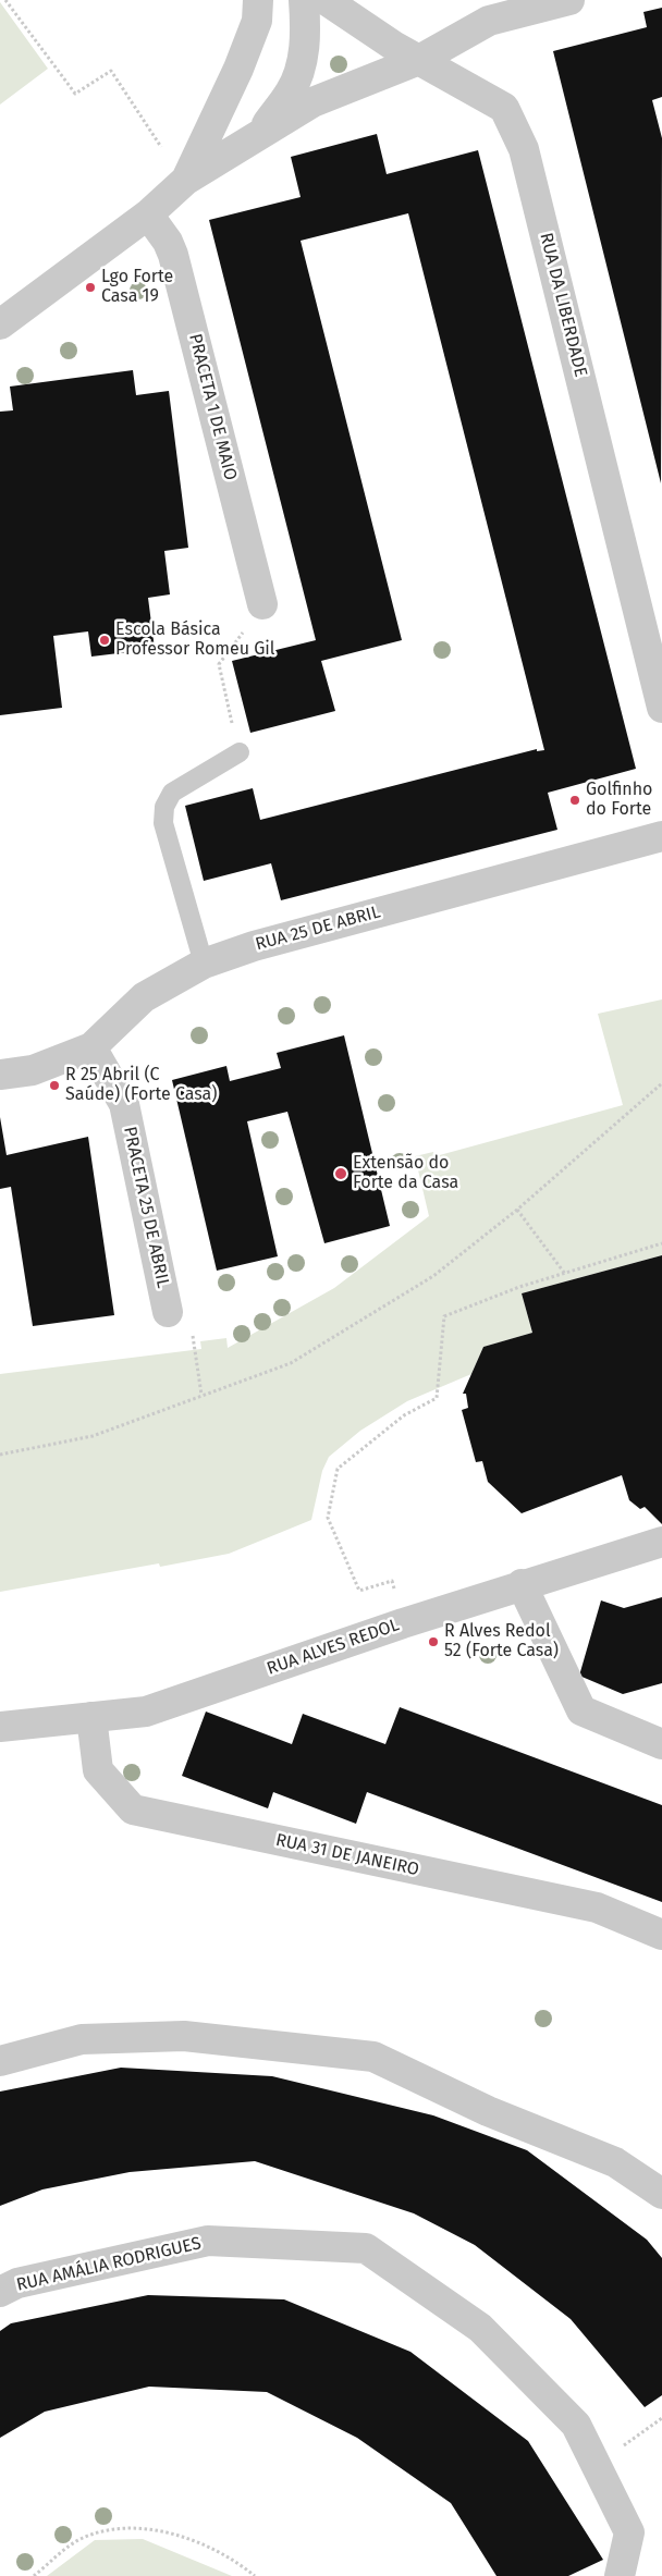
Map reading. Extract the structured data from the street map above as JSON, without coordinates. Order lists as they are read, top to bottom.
{
  "streets": {
    "street": [
      "RUA DA LIBERDADE",
      "PRACETA 1 DE MAIO",
      "RUA 25 DE ABRIL",
      "PRACETA 25 DE ABRIL",
      "RUA ALVES REDOL",
      "RUA 31 DE JANEIRO",
      "RUA AMÁLIA RODRIGUES"
    ]
  },
  "crossings": [
    ["RUA 25 DE ABRIL", "PRACETA 25 DE ABRIL"],
    ["RUA ALVES REDOL", "RUA 31 DE JANEIRO"]
  ],
  "places": [
    "Lgo Forte Casa 19",
    "Escola Básica Professor Romeu Gil",
    "Golfinho do Forte",
    "R 25 Abril (C Saúde) (Forte Casa)",
    "Extensão do Forte da Casa",
    "R Alves Redol 52 (Forte Casa)"
  ]
}
